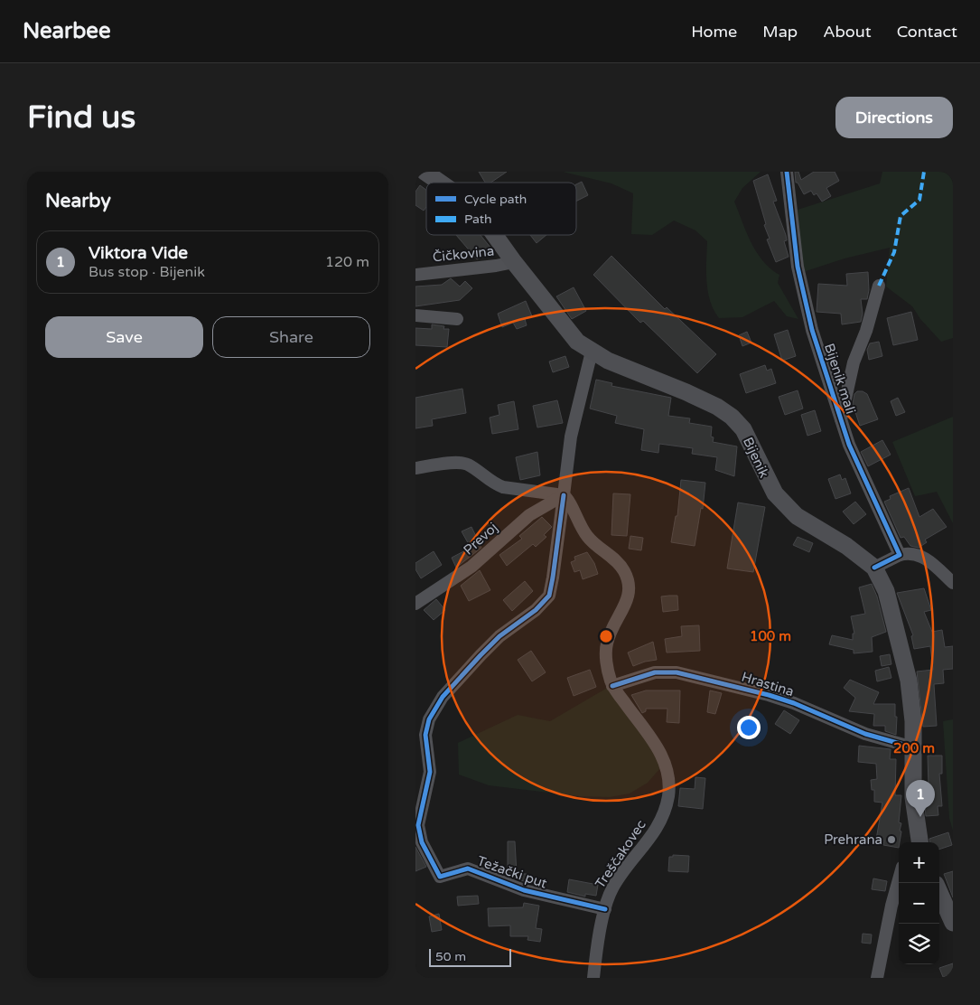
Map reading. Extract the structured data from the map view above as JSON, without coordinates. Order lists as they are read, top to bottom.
{
  "streets": {
    "main road": ["Bijenik"],
    "street": [
      "Čičkovina",
      "Bijenik mali",
      "Prevoj",
      "Hrastina",
      "Treščakovec",
      "Težački put"
    ]
  },
  "crossings": [
    ["Čičkovina", "Bijenik"],
    ["Bijenik", "Hrastina"],
    ["Prevoj", "Treščakovec"],
    ["Prevoj", "Težački put"],
    ["Hrastina", "Treščakovec"],
    ["Treščakovec", "Težački put"]
  ],
  "places": ["Prehrana"],
  "legend": ["Cycle path", "Path"],
  "scale_bar": "50 m",
  "page": {
    "header": "Nearbee",
    "nav": [
      "Home",
      "Map",
      "About",
      "Contact"
    ],
    "buttons": [
      "Directions",
      ["Save", "Share"]
    ],
    "title": "Find us",
    "heading": "Nearby",
    "list": [
      {
        "mark": "1",
        "name": "Viktora Vide",
        "note": "Bus stop · Bijenik",
        "value": "120 m"
      }
    ],
    "pins": "1",
    "map_buttons": ["+", "−"],
    "scale": "50 m"
  },
  "rings": ["100 m", "200 m"]
}
